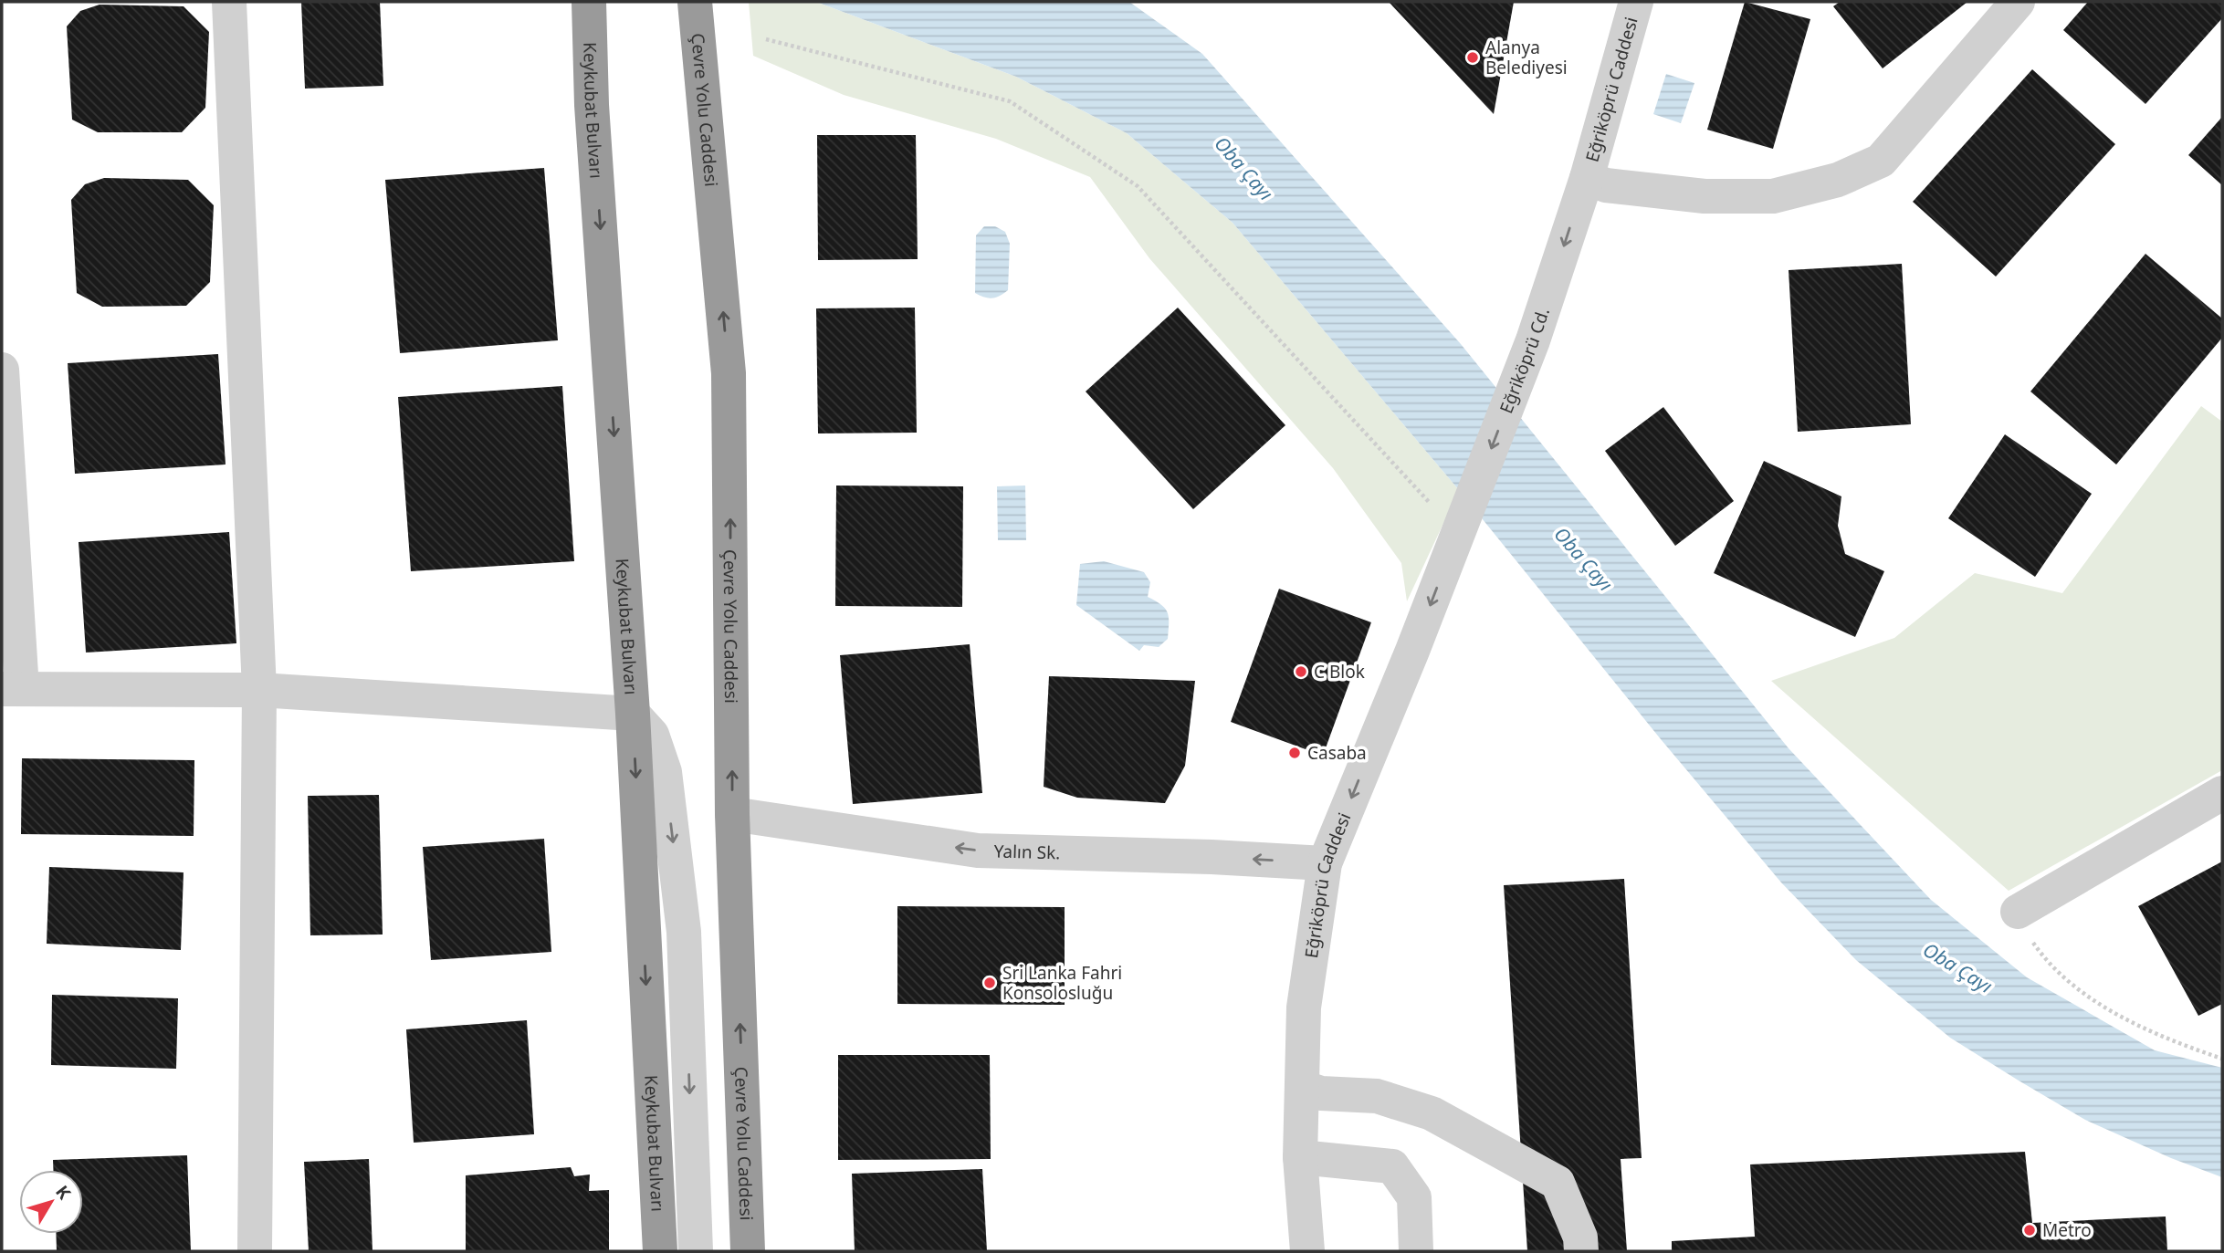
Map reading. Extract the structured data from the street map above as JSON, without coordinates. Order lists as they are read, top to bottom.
{
  "streets": {
    "highway": ["Çevre Yolu Caddesi", "Keykubat Bulvarı"],
    "street": ["Eğriköprü Caddesi", "Eğriköprü Cd.", "Yalın Sk."]
  },
  "crossings": [
    ["Eğriköprü Caddesi", "Eğriköprü Cd."],
    ["Eğriköprü Caddesi", "Yalın Sk."],
    ["Çevre Yolu Caddesi", "Yalın Sk."]
  ],
  "one_way": [
    "Eğriköprü Caddesi",
    "Çevre Yolu Caddesi",
    "Keykubat Bulvarı",
    "Eğriköprü Cd.",
    "Yalın Sk."
  ],
  "water": ["Oba Çayı"],
  "places": [
    "Alanya Belediyesi",
    "C Blok",
    "Casaba",
    "Sri Lanka Fahri Konsolosluğu",
    "Metro"
  ],
  "north": "top right"
}
